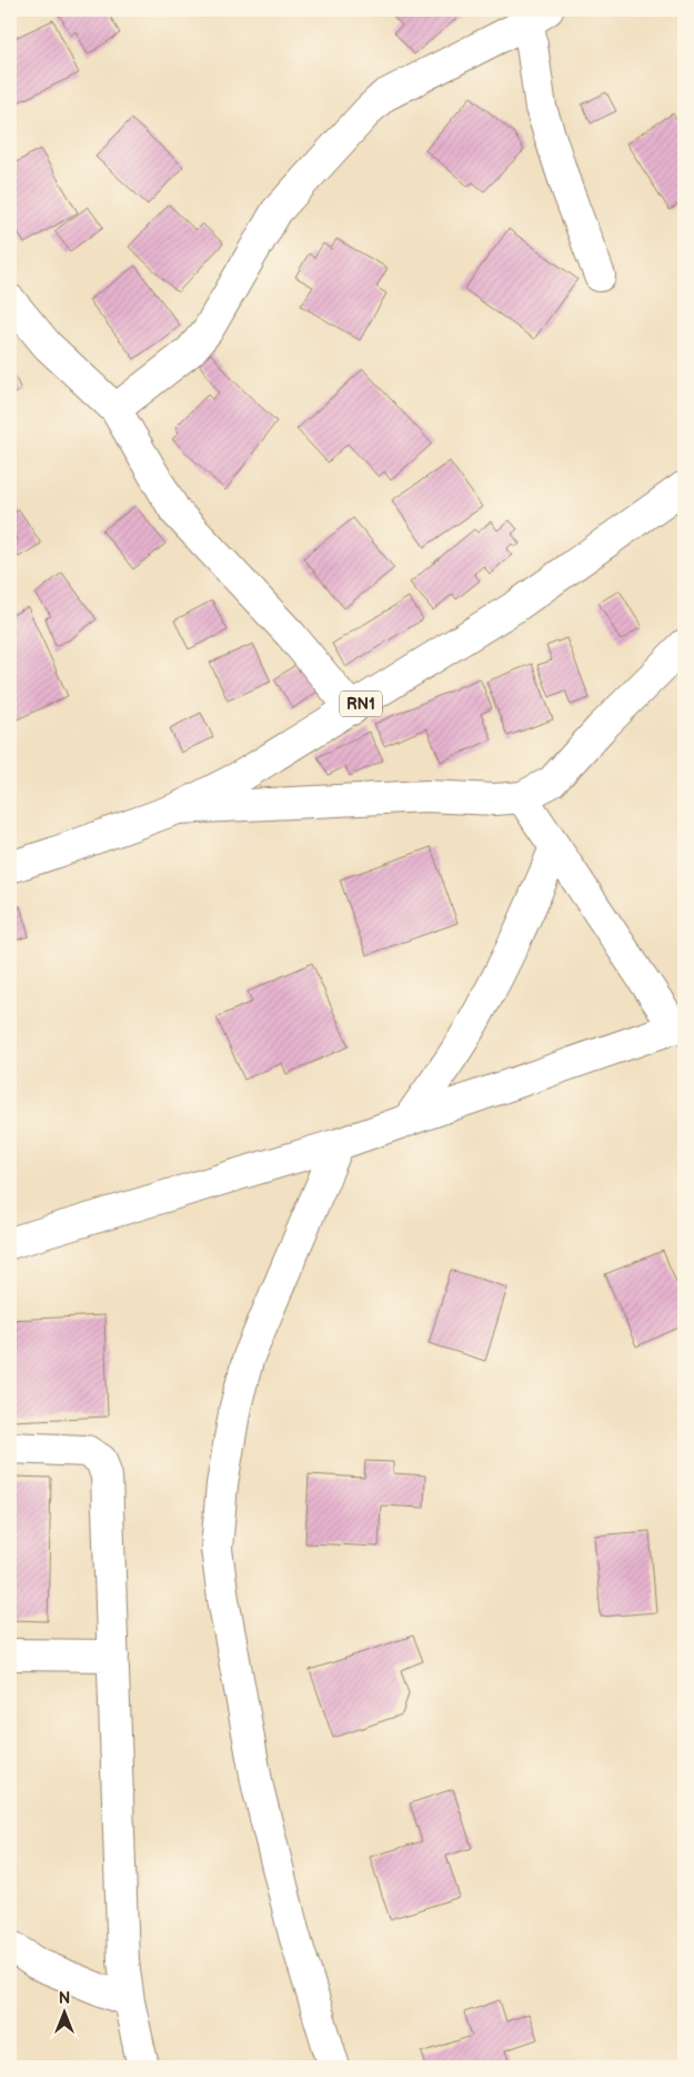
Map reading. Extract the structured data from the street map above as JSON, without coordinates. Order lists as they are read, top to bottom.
{
  "streets": {
    "main road": ["RN1"]
  },
  "north": "top"
}
